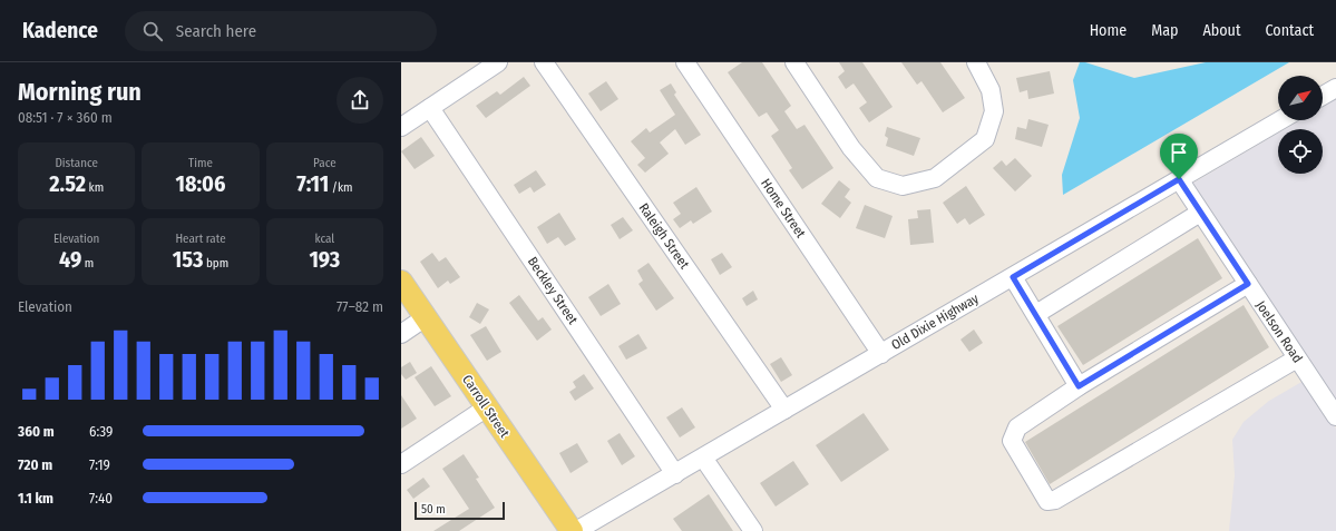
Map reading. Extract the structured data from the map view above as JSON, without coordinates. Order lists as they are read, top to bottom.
{
  "streets": {
    "main road": ["Carroll Street"],
    "street": [
      "Home Street",
      "Raleigh Street",
      "Beckley Street",
      "Old Dixie Highway",
      "Joelson Road"
    ]
  },
  "crossings": [
    ["Home Street", "Old Dixie Highway"],
    ["Raleigh Street", "Old Dixie Highway"],
    ["Beckley Street", "Old Dixie Highway"],
    ["Old Dixie Highway", "Joelson Road"]
  ],
  "scale_bar": "50 m",
  "north": "top right",
  "page": {
    "header": "Kadence",
    "search": "Search here",
    "nav": [
      "Home",
      "Map",
      "About",
      "Contact"
    ],
    "heading": ["Morning run", "08:51 · 7 × 360 m"],
    "stats": [
      ["Distance", "2.52 km"],
      ["Time", "18:06"],
      ["Pace", "7:11 /km"],
      ["Elevation", "49 m"],
      ["Heart rate", "153 bpm"],
      ["kcal", "193"]
    ],
    "chart": ["Elevation", "77–82 m"],
    "list": [
      {
        "name": "360 m",
        "note": "6:39"
      },
      {
        "name": "720 m",
        "note": "7:19"
      },
      {
        "name": "1.1 km",
        "note": "7:40"
      }
    ],
    "scale": "50 m"
  }
}
